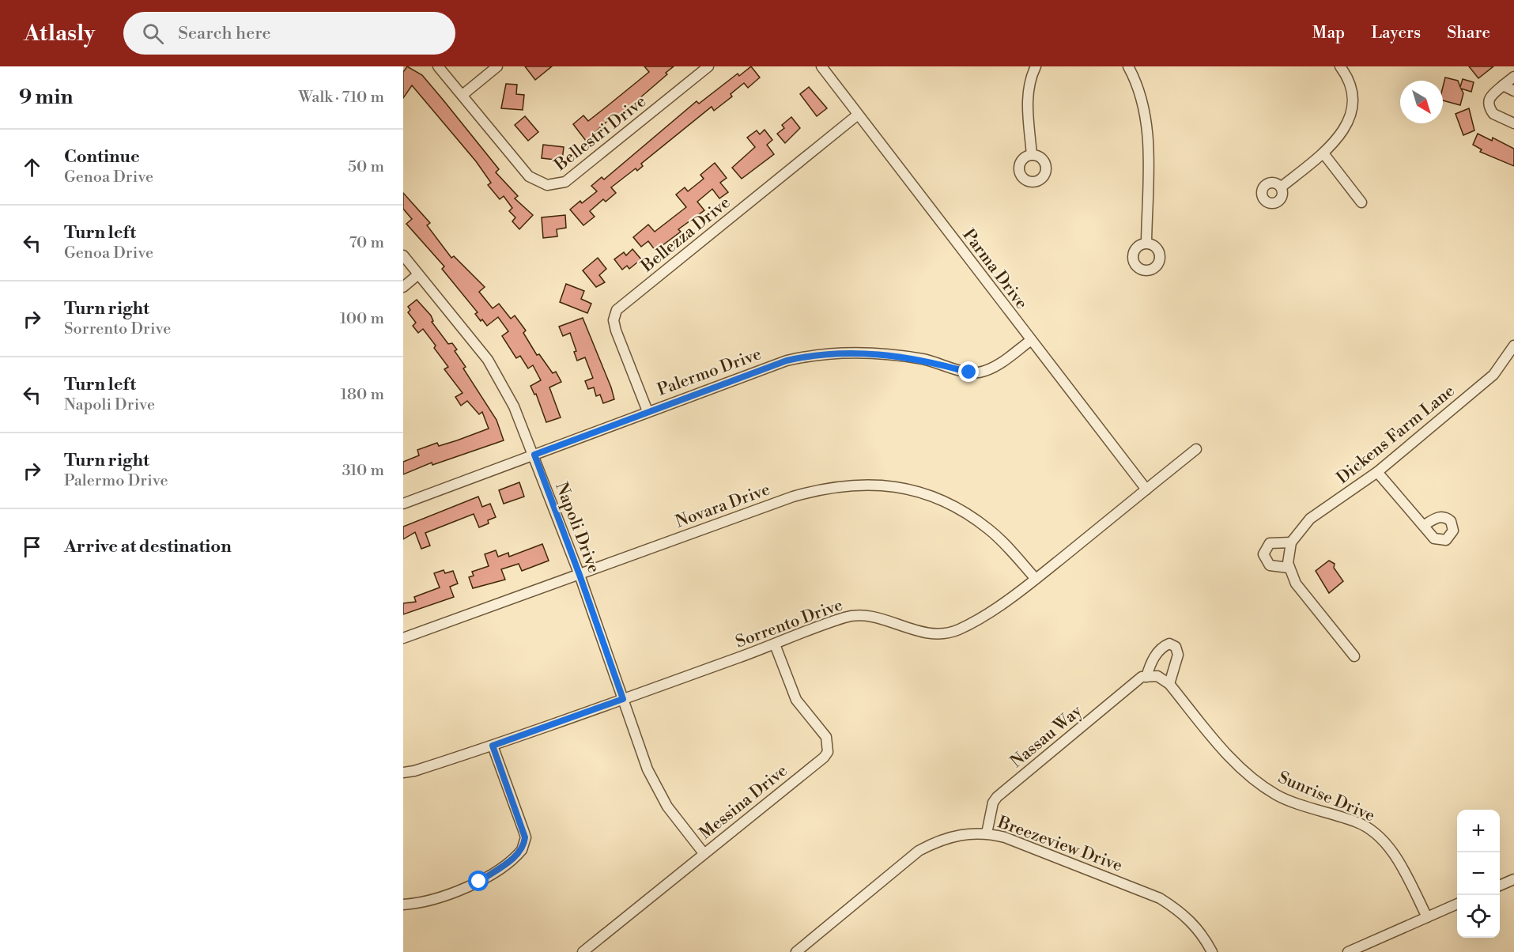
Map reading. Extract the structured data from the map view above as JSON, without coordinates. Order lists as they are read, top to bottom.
{
  "streets": {
    "street": [
      "Bellestri Drive",
      "Bellezza Drive",
      "Parma Drive",
      "Palermo Drive",
      "Dickens Farm Lane",
      "Novara Drive",
      "Napoli Drive",
      "Sorrento Drive",
      "Nassau Way",
      "Sunrise Drive",
      "Messina Drive",
      "Breezeview Drive"
    ]
  },
  "crossings": [
    ["Bellezza Drive", "Parma Drive"],
    ["Bellezza Drive", "Palermo Drive"],
    ["Parma Drive", "Palermo Drive"],
    ["Parma Drive", "Sorrento Drive"],
    ["Palermo Drive", "Napoli Drive"],
    ["Novara Drive", "Napoli Drive"],
    ["Novara Drive", "Sorrento Drive"],
    ["Napoli Drive", "Sorrento Drive"],
    ["Napoli Drive", "Messina Drive"],
    ["Sorrento Drive", "Messina Drive"],
    ["Nassau Way", "Sunrise Drive"],
    ["Nassau Way", "Breezeview Drive"]
  ],
  "north": "bottom right",
  "page": {
    "header": "Atlasly",
    "search": "Search here",
    "nav": ["Map", "Layers", "Share"],
    "heading": ["9 min", "Walk · 710 m"],
    "list": [
      ["Continue", "Genoa Drive", "50 m"],
      ["Turn left", "Genoa Drive", "70 m"],
      ["Turn right", "Sorrento Drive", "100 m"],
      ["Turn left", "Napoli Drive", "180 m"],
      ["Turn right", "Palermo Drive", "310 m"],
      "Arrive at destination"
    ],
    "map_buttons": ["+", "−"]
  }
}
